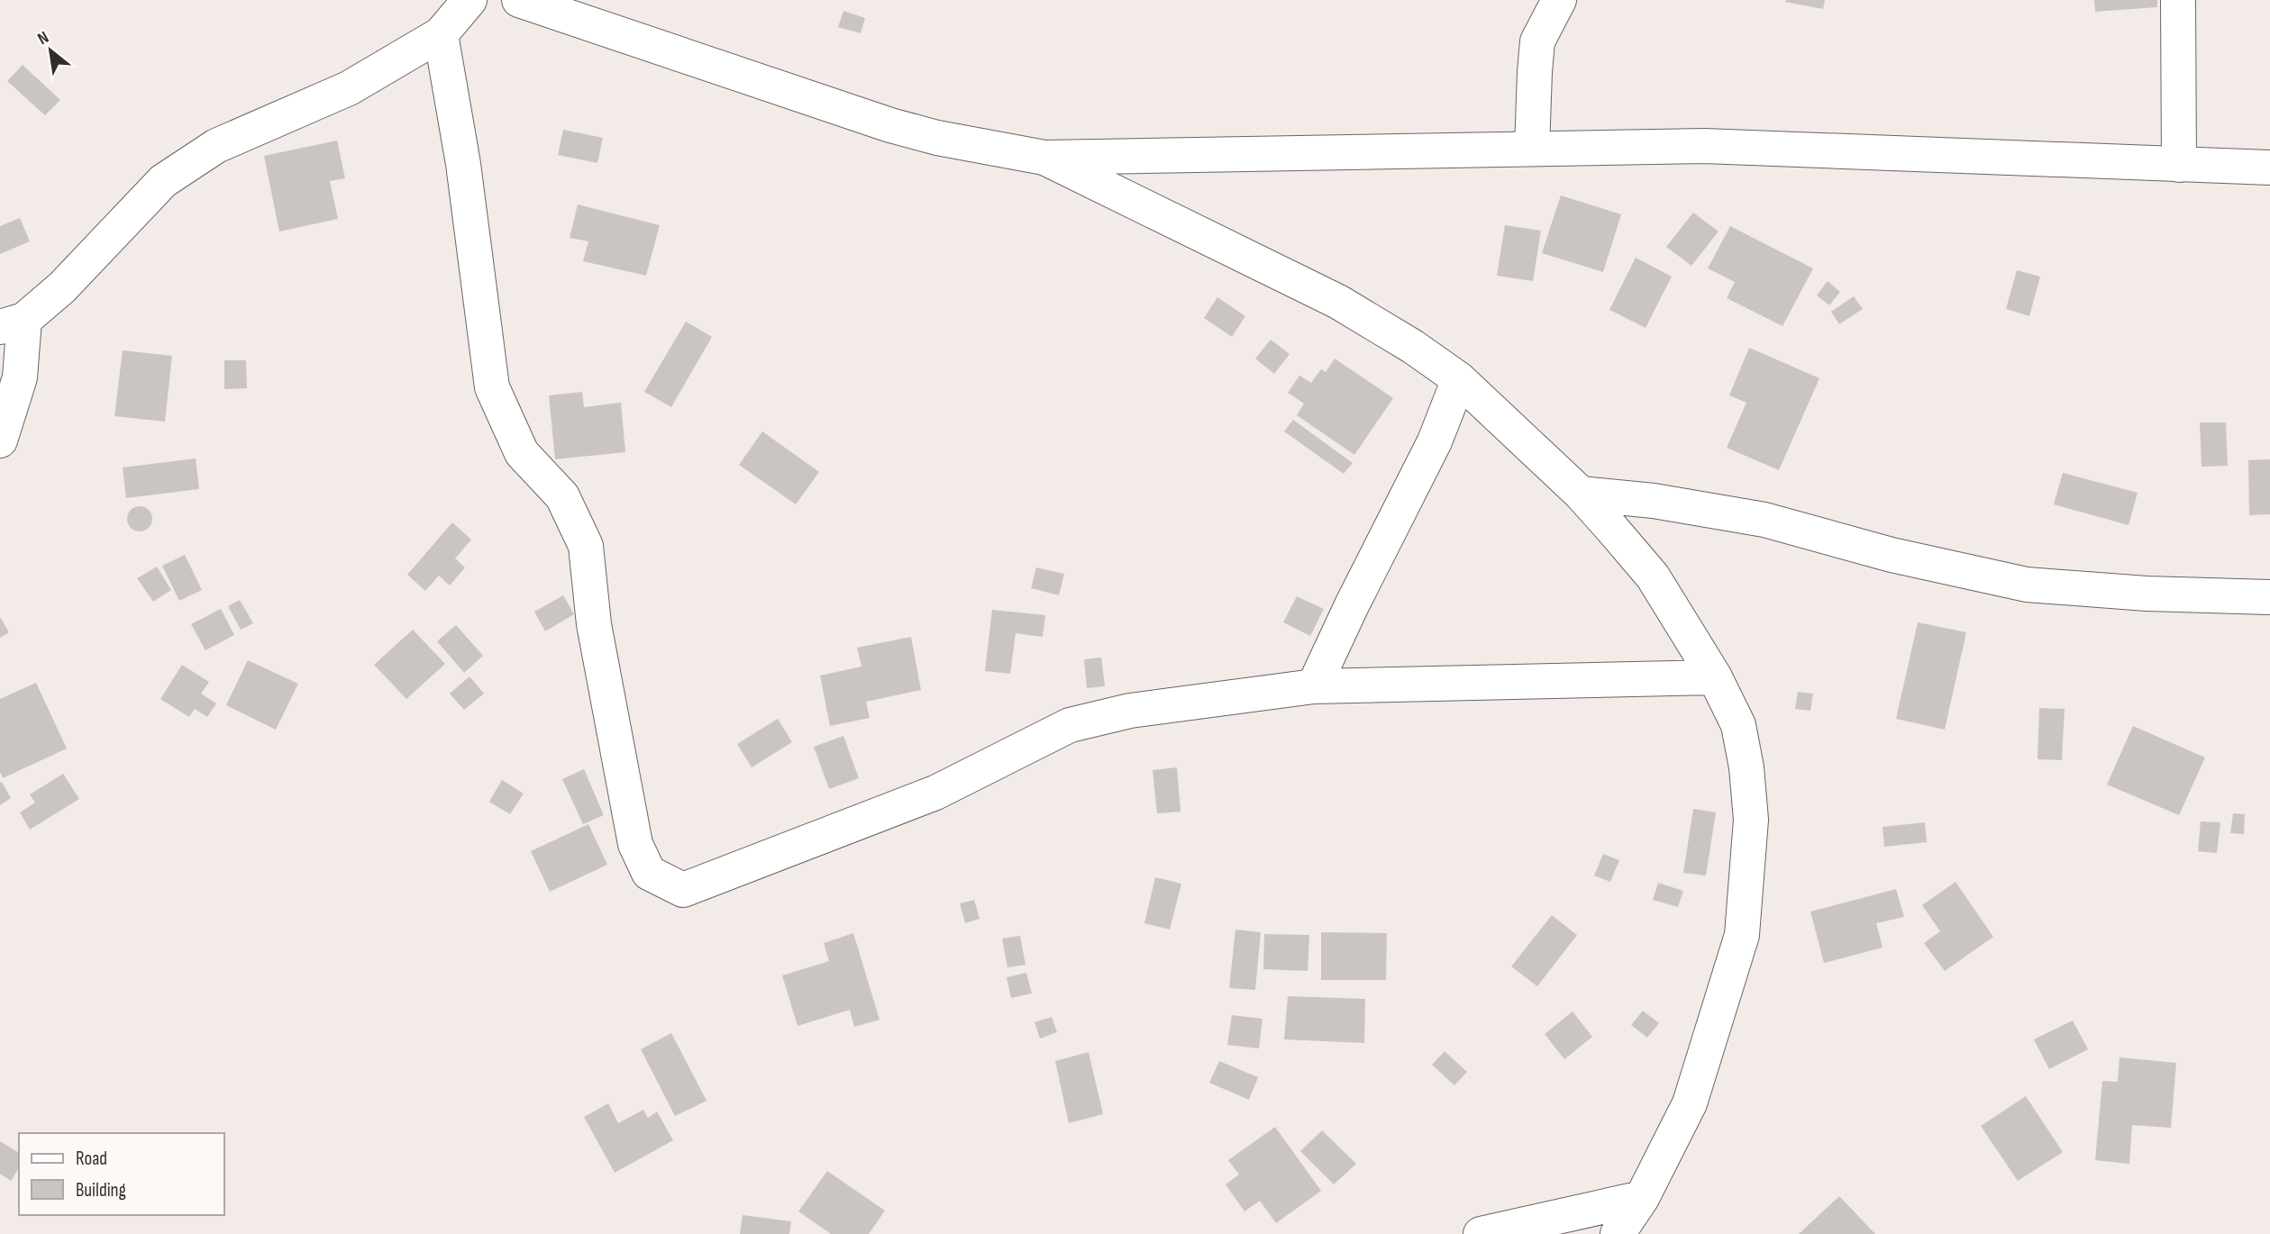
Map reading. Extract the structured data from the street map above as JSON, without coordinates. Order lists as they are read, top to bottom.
{
  "legend": ["Road", "Building"],
  "north": "top left"
}
